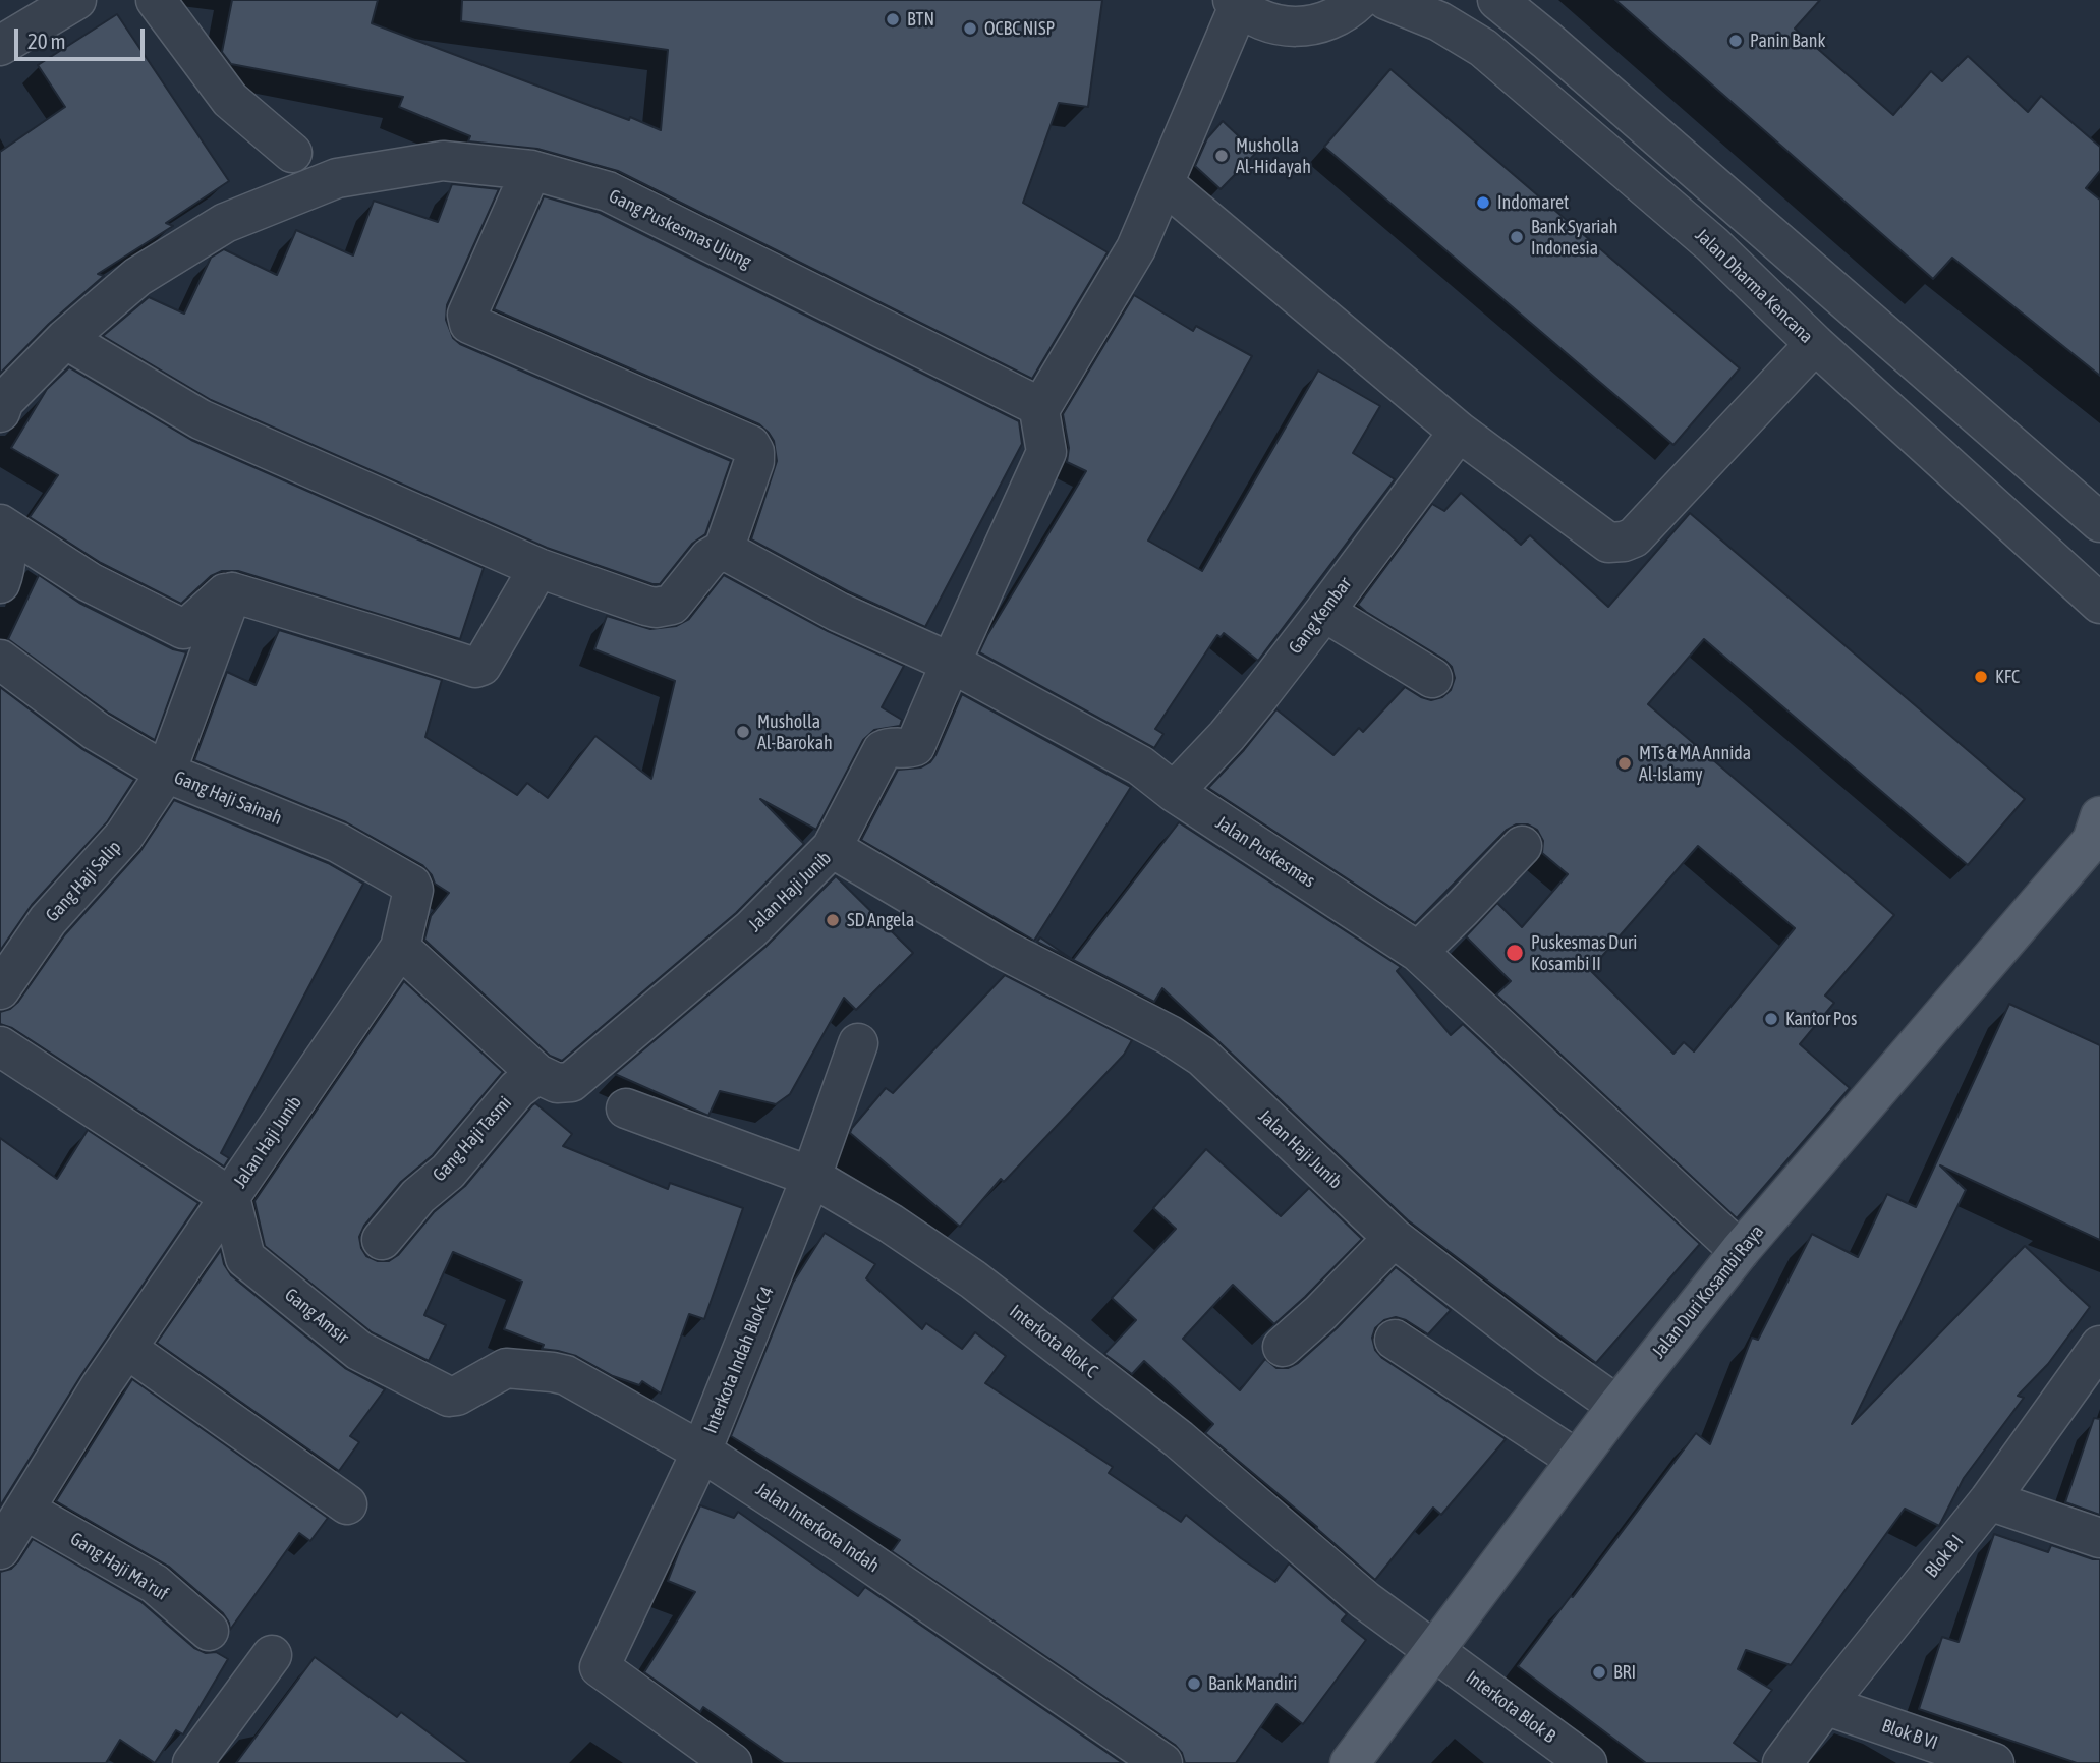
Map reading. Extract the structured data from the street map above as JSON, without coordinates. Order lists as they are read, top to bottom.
{
  "streets": {
    "main road": ["Jalan Duri Kosambi Raya"],
    "street": [
      "Gang Puskesmas Ujung",
      "Jalan Dharma Kencana",
      "Gang Kembar",
      "Gang Haji Sainah",
      "Jalan Puskesmas",
      "Gang Haji Salip",
      "Jalan Haji Junib",
      "Gang Haji Tasmi",
      "Gang Amsir",
      "Interkota Blok C",
      "Interkota Indah Blok C4",
      "Jalan Interkota Indah",
      "Blok B I",
      "Gang Haji Ma'ruf",
      "Interkota Blok B",
      "Blok B VI"
    ]
  },
  "crossings": [
    ["Gang Kembar", "Jalan Puskesmas"],
    ["Gang Haji Sainah", "Gang Haji Salip"],
    ["Gang Haji Sainah", "Jalan Haji Junib"],
    ["Jalan Puskesmas", "Jalan Duri Kosambi Raya"],
    ["Jalan Haji Junib", "Gang Haji Tasmi"],
    ["Jalan Haji Junib", "Jalan Duri Kosambi Raya"],
    ["Jalan Haji Junib", "Gang Amsir"],
    ["Jalan Haji Junib", "Gang Haji Ma'ruf"],
    ["Jalan Duri Kosambi Raya", "Interkota Blok C"],
    ["Jalan Duri Kosambi Raya", "Interkota Blok B"],
    ["Gang Amsir", "Jalan Interkota Indah"],
    ["Interkota Blok C", "Interkota Indah Blok C4"],
    ["Interkota Blok C", "Interkota Blok B"],
    ["Interkota Indah Blok C4", "Jalan Interkota Indah"],
    ["Blok B I", "Blok B VI"]
  ],
  "places": [
    "BTN",
    "OCBC NISP",
    "Panin Bank",
    "Musholla Al-Hidayah",
    "Indomaret",
    "Bank Syariah Indonesia",
    "KFC",
    "Musholla Al-Barokah",
    "MTs & MA Annida Al-Islamy",
    "SD Angela",
    "Puskesmas Duri Kosambi II",
    "Kantor Pos",
    "BRI",
    "Bank Mandiri"
  ],
  "scale_bar": "20 m"
}
